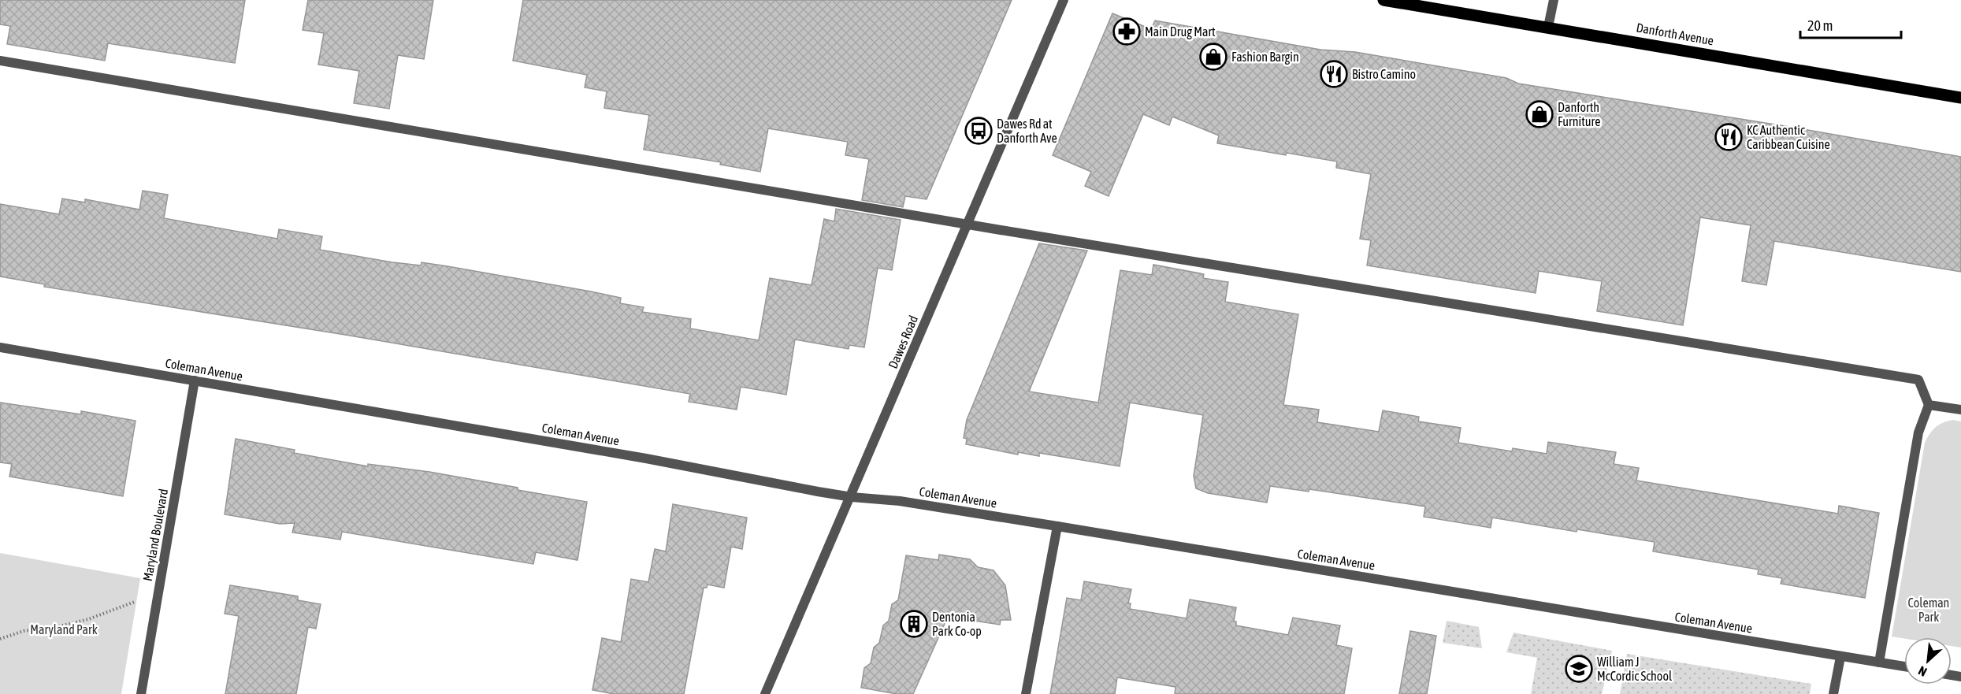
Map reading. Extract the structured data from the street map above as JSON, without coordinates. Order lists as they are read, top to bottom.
{
  "streets": {
    "main road": ["Danforth Avenue"],
    "street": ["Dawes Road", "Coleman Avenue", "Maryland Boulevard"]
  },
  "crossings": [
    ["Dawes Road", "Coleman Avenue"],
    ["Coleman Avenue", "Maryland Boulevard"]
  ],
  "parks": ["Coleman Park", "Maryland Park"],
  "places": {
    "pharmacy": ["Main Drug Mart"],
    "shop": ["Fashion Bargin", "Danforth Furniture"],
    "restaurant": ["Bistro Camino", "KC Authentic Caribbean Cuisine"],
    "bus stop": ["Dawes Rd at Danforth Ave"],
    "building": ["Dentonia Park Co-op"],
    "school or university": ["William J McCordic School"]
  },
  "scale_bar": "20 m",
  "north": "bottom left"
}
